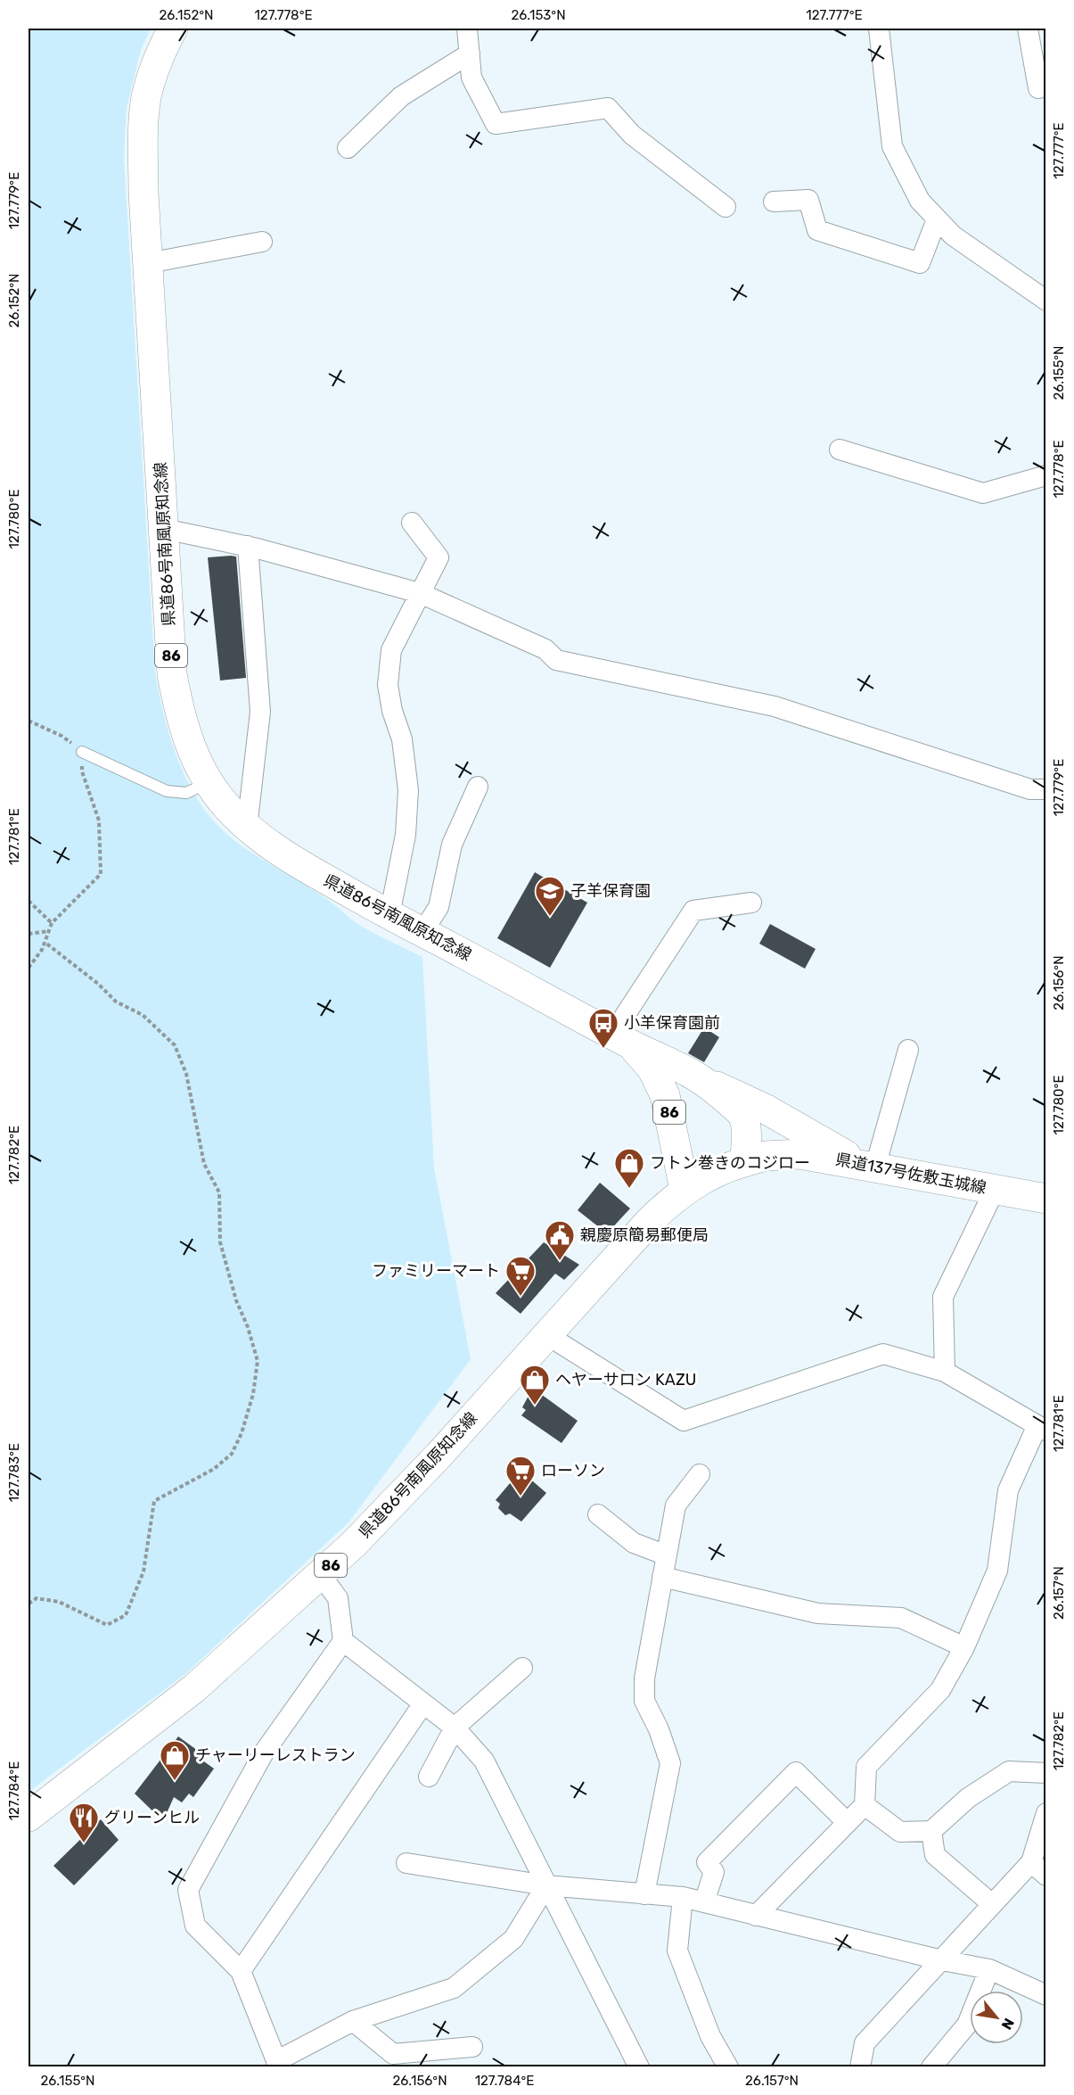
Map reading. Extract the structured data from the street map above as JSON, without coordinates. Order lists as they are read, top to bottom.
{
  "streets": {
    "main road": ["県道86号南風原知念線", "86", "県道137号佐敷玉城線"]
  },
  "crossings": [
    ["県道86号南風原知念線", "県道137号佐敷玉城線"]
  ],
  "places": {
    "school or university": ["子羊保育園"],
    "bus stop": ["小羊保育園前"],
    "shop": ["フトン巻きのコジロー", "ヘヤーサロン KAZU", "チャーリーレストラン"],
    "public building": ["親慶原簡易郵便局"],
    "supermarket": ["ファミリーマート", "ローソン"],
    "restaurant": ["グリーンヒル"]
  },
  "north": "bottom right",
  "coordinates": [
    "26.152°N",
    "127.778°E",
    "26.153°N",
    "127.777°E",
    "127.779°E",
    "26.155°N",
    "127.780°E",
    "127.781°E",
    "26.156°N",
    "127.782°E",
    "127.783°E",
    "26.157°N",
    "127.784°E"
  ]
}
